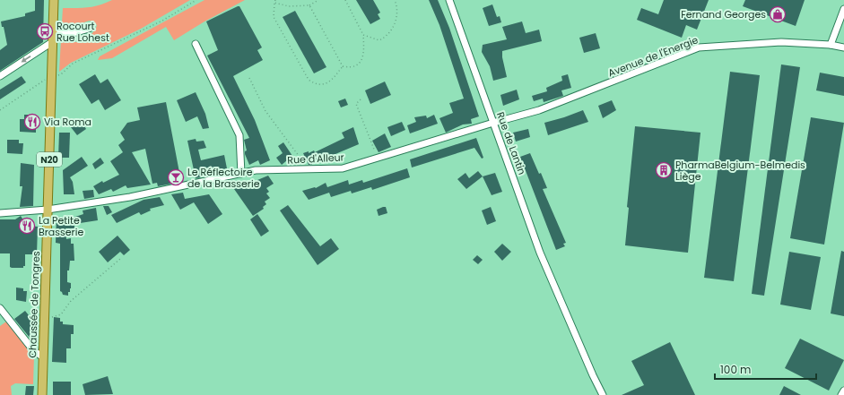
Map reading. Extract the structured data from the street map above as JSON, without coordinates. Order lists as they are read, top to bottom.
{
  "streets": {
    "main road": ["N20", "Chaussée de Tongres"],
    "street": ["Avenue de l'Energie", "Rue de Lantin", "Rue d'Alleur"]
  },
  "crossings": [
    ["Avenue de l'Energie", "Rue d'Alleur"],
    ["Rue de Lantin", "Rue d'Alleur"],
    ["Rue d'Alleur", "Chaussée de Tongres"]
  ],
  "places": {
    "shop": ["Fernand Georges"],
    "bus stop": ["Rocourt Rue Lohest"],
    "restaurant": ["Via Roma", "La Petite Brasserie"],
    "building": ["PharmaBelgium-Belmedis Liège"],
    "bar": ["Le Réflectoire de la Brasserie"]
  },
  "scale_bar": "100 m"
}
